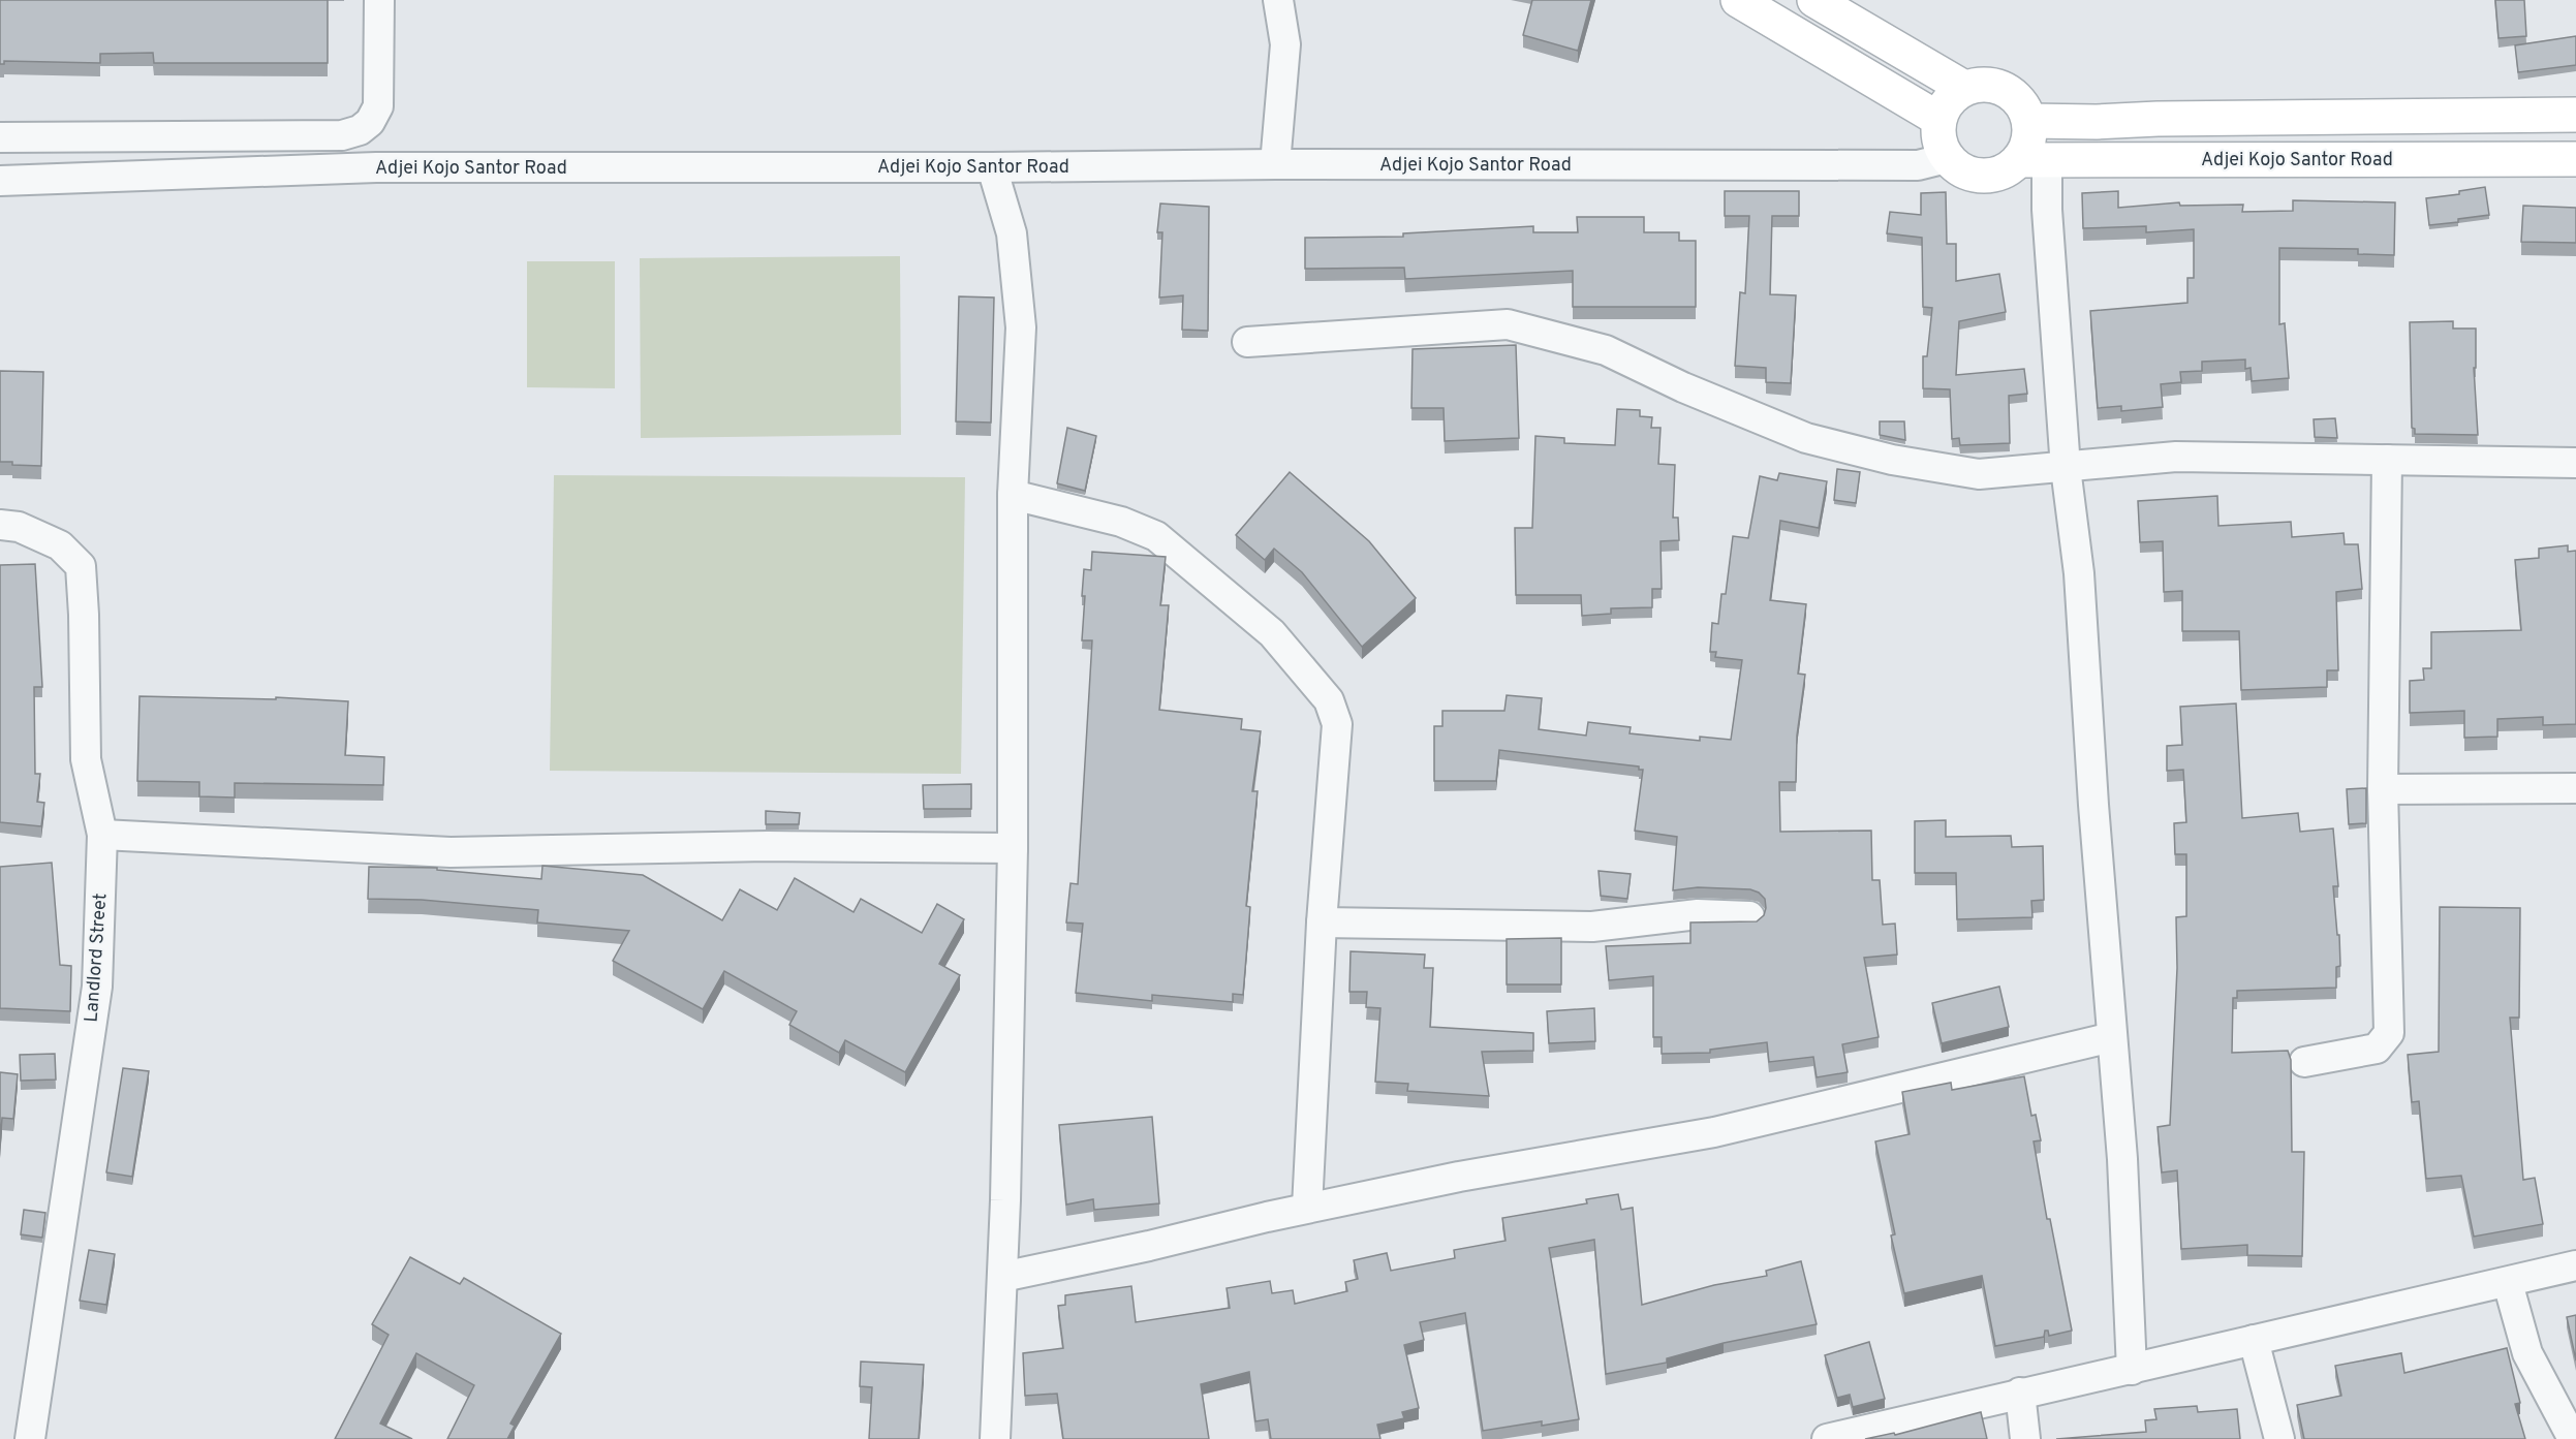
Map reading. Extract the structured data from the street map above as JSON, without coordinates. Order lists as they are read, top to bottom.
{
  "streets": {
    "street": ["Adjei Kojo Santor Road", "Landlord Street"]
  }
}
